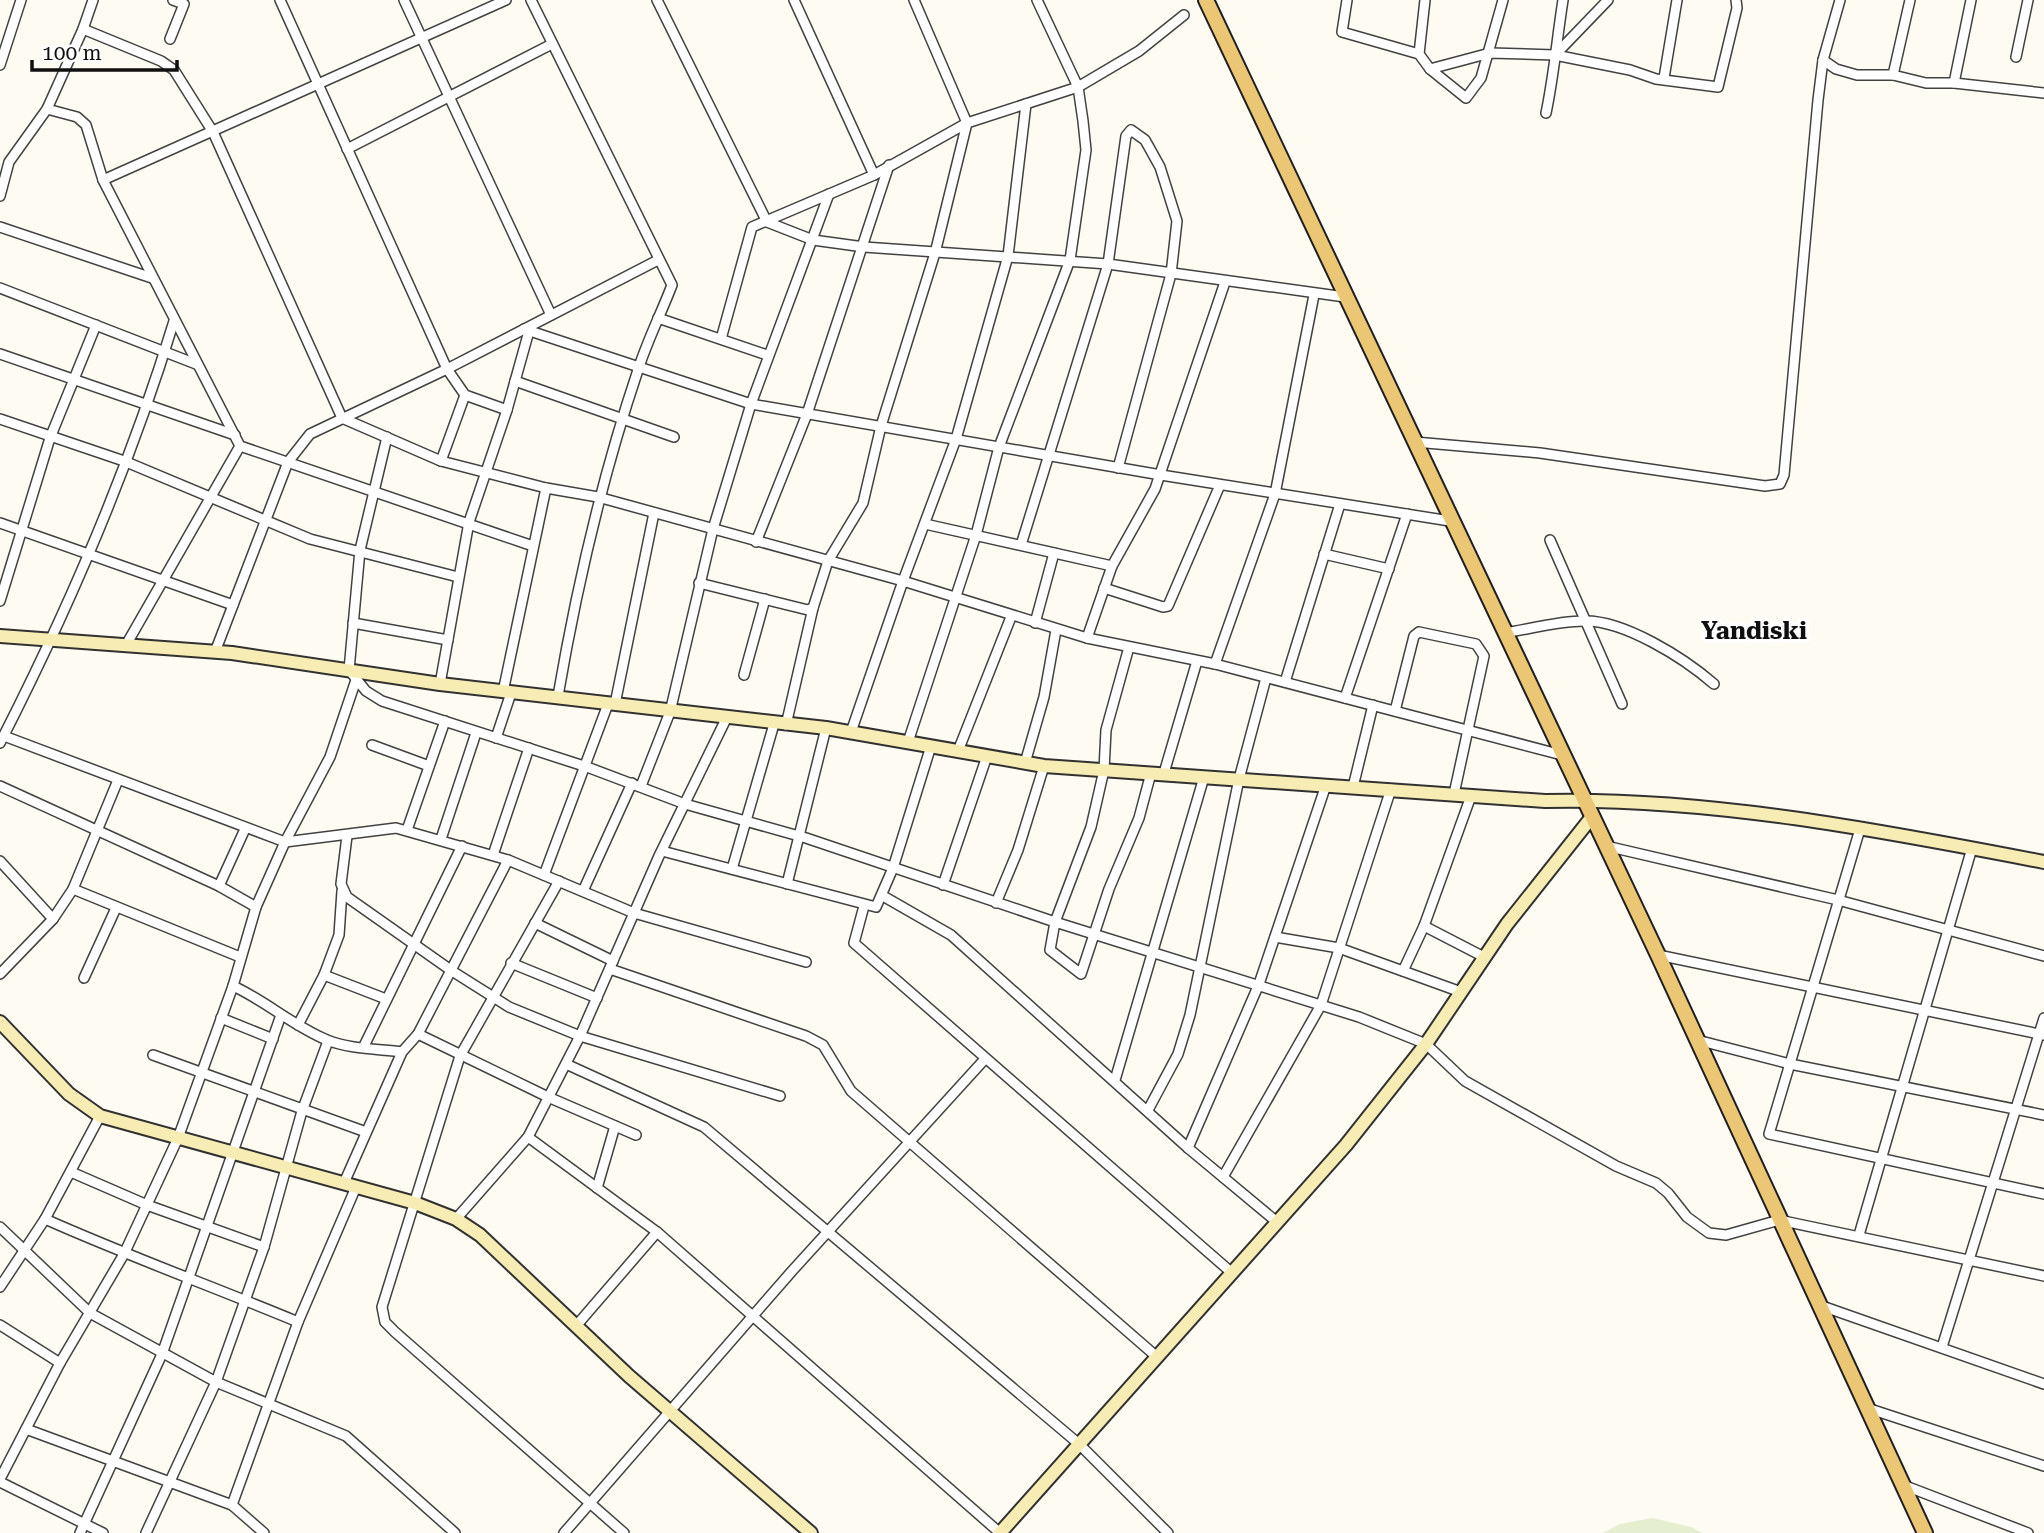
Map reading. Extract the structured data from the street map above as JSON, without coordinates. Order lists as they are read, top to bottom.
{
  "districts": ["Yandiski"],
  "scale_bar": "100 m"
}
